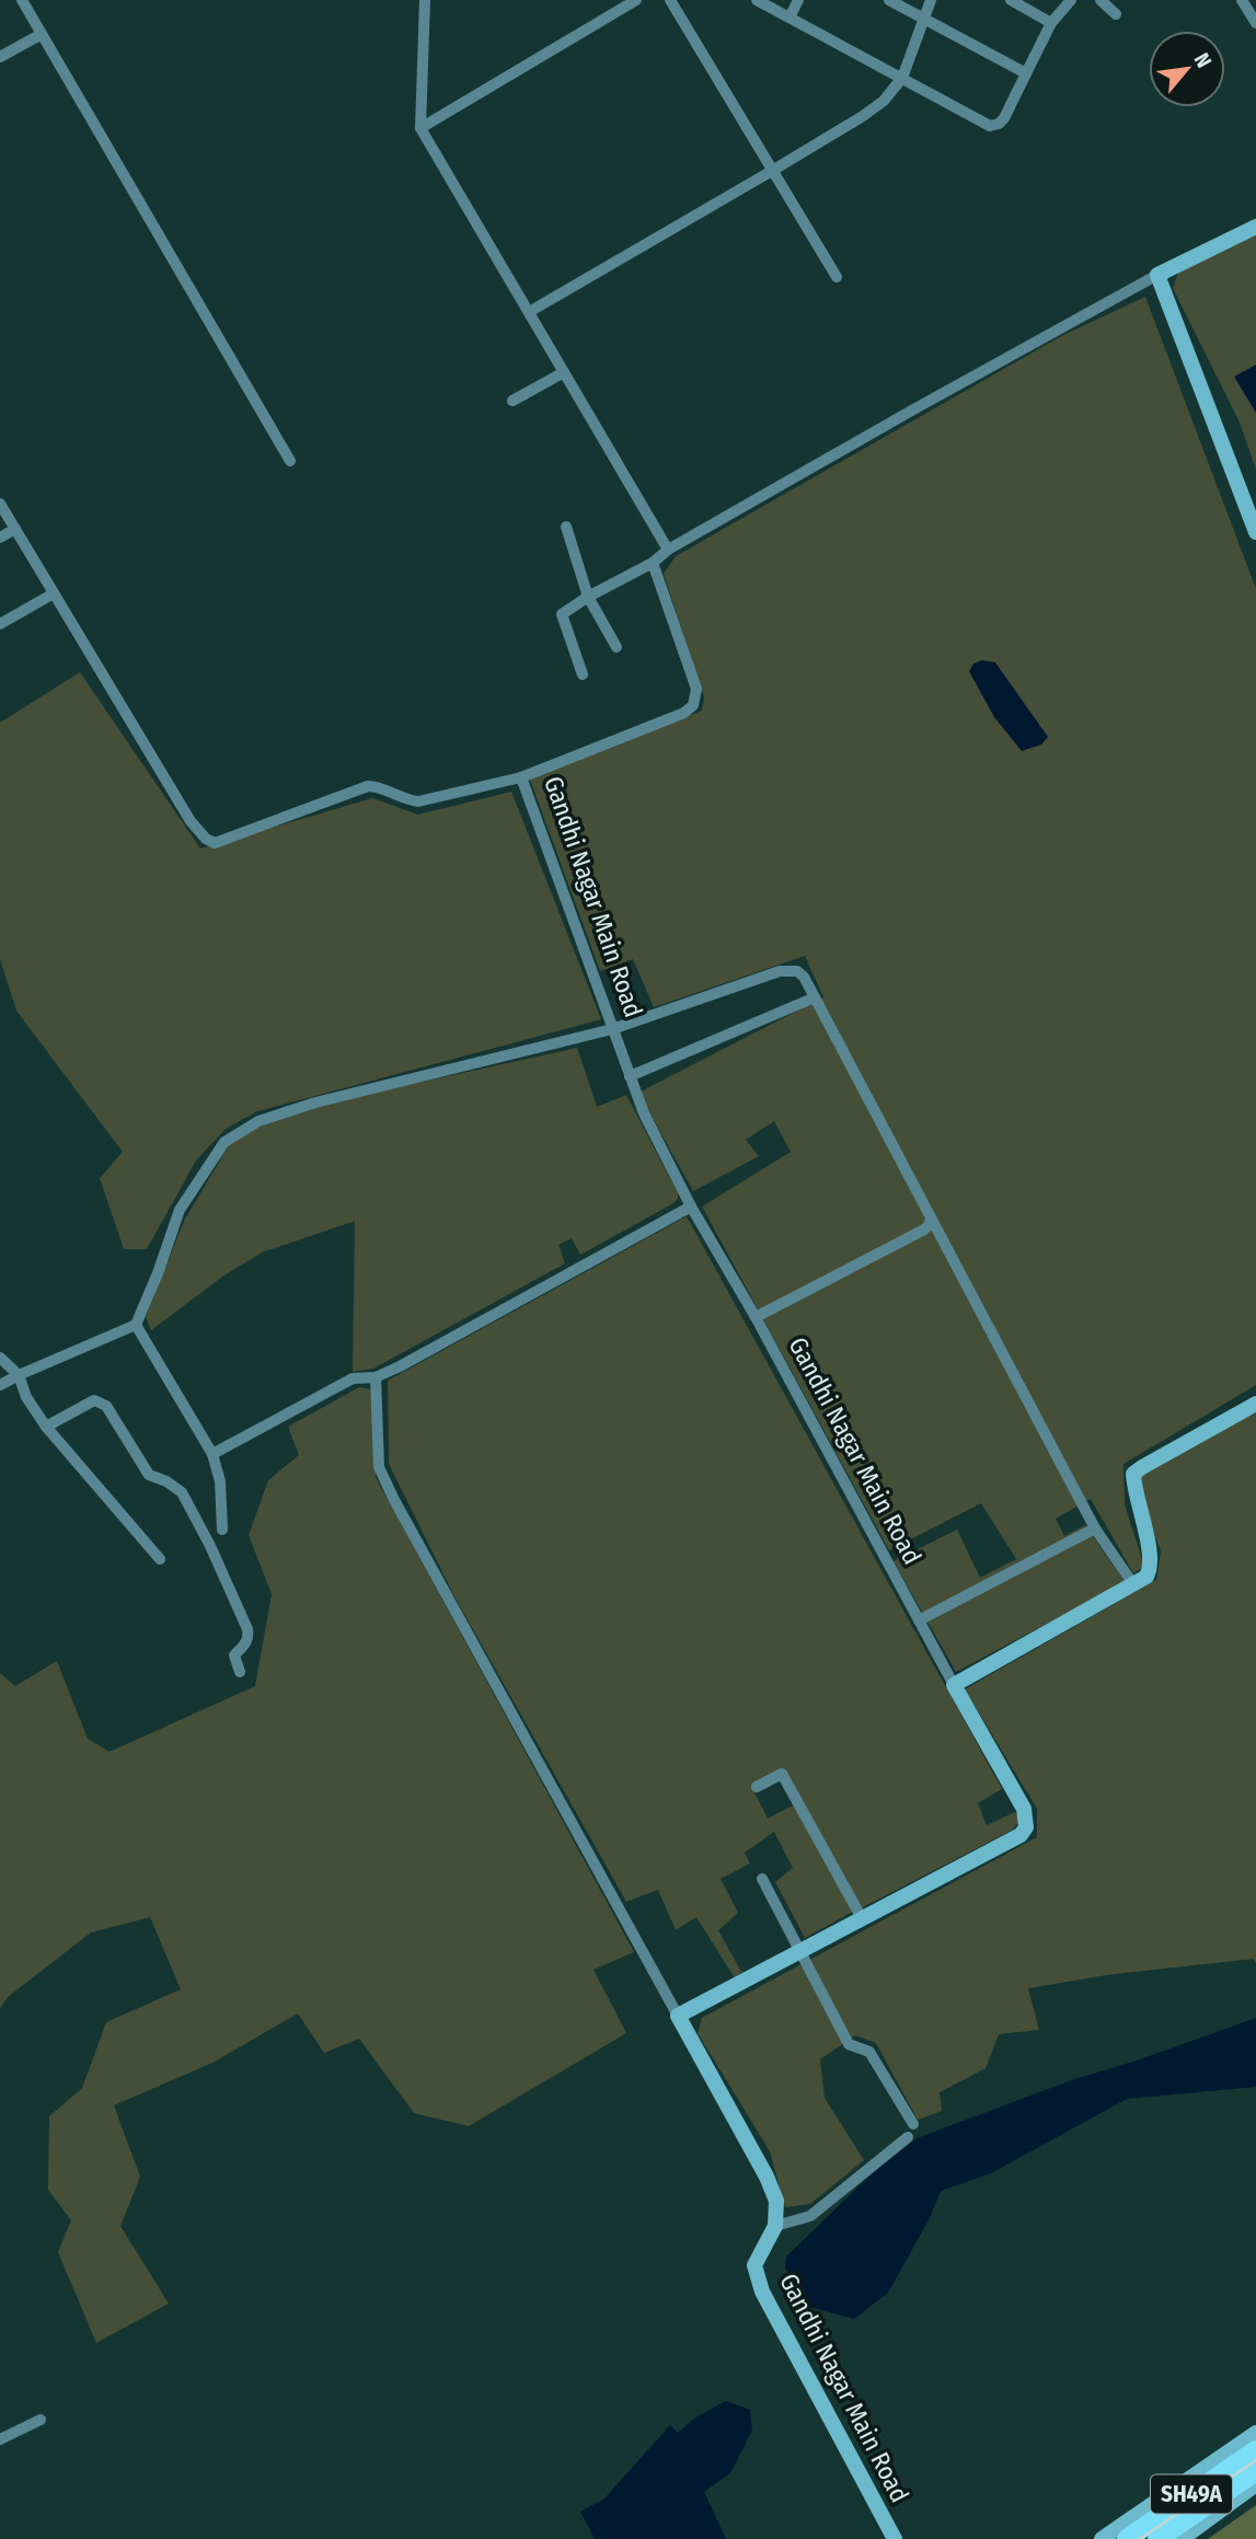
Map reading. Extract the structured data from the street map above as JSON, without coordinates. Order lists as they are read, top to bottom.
{
  "streets": {
    "main road": ["SH49A"],
    "street": ["Gandhi Nagar Main Road"]
  },
  "north": "top right"
}
